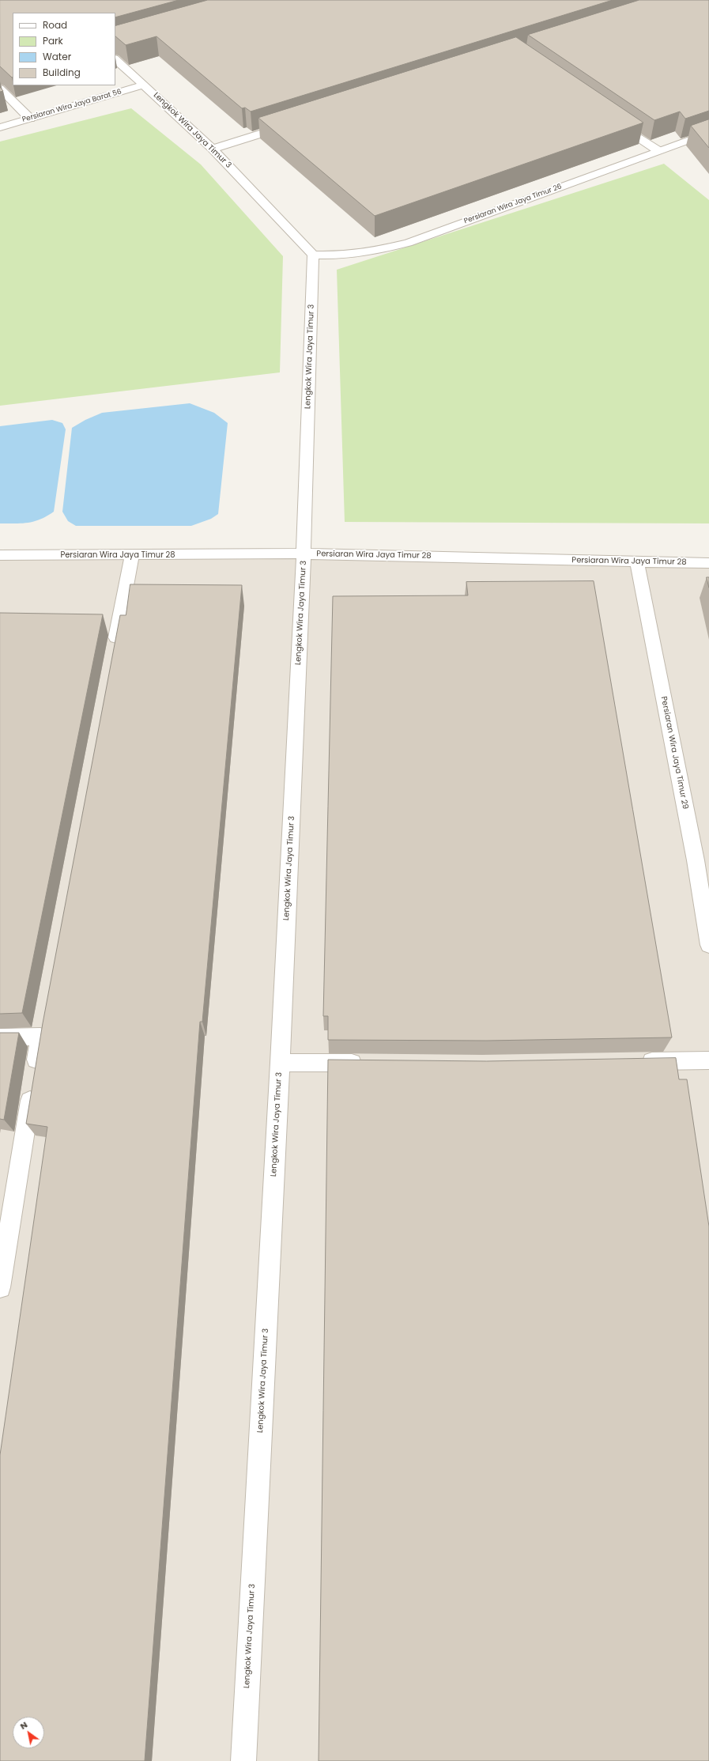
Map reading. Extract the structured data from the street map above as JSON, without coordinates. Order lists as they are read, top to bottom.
{
  "streets": {
    "street": [
      "Persiaran Wira Jaya Barat 56",
      "Lengkok Wira Jaya Timur 3",
      "Persiaran Wira Jaya Timur 26",
      "Persiaran Wira Jaya Timur 28",
      "Persiaran Wira Jaya Timur 29"
    ]
  },
  "crossings": [
    ["Persiaran Wira Jaya Barat 56", "Lengkok Wira Jaya Timur 3"],
    ["Lengkok Wira Jaya Timur 3", "Persiaran Wira Jaya Timur 26"],
    ["Lengkok Wira Jaya Timur 3", "Persiaran Wira Jaya Timur 28"],
    ["Persiaran Wira Jaya Timur 28", "Persiaran Wira Jaya Timur 29"]
  ],
  "legend": [
    "Road",
    "Park",
    "Water",
    "Building"
  ],
  "north": "top left"
}
